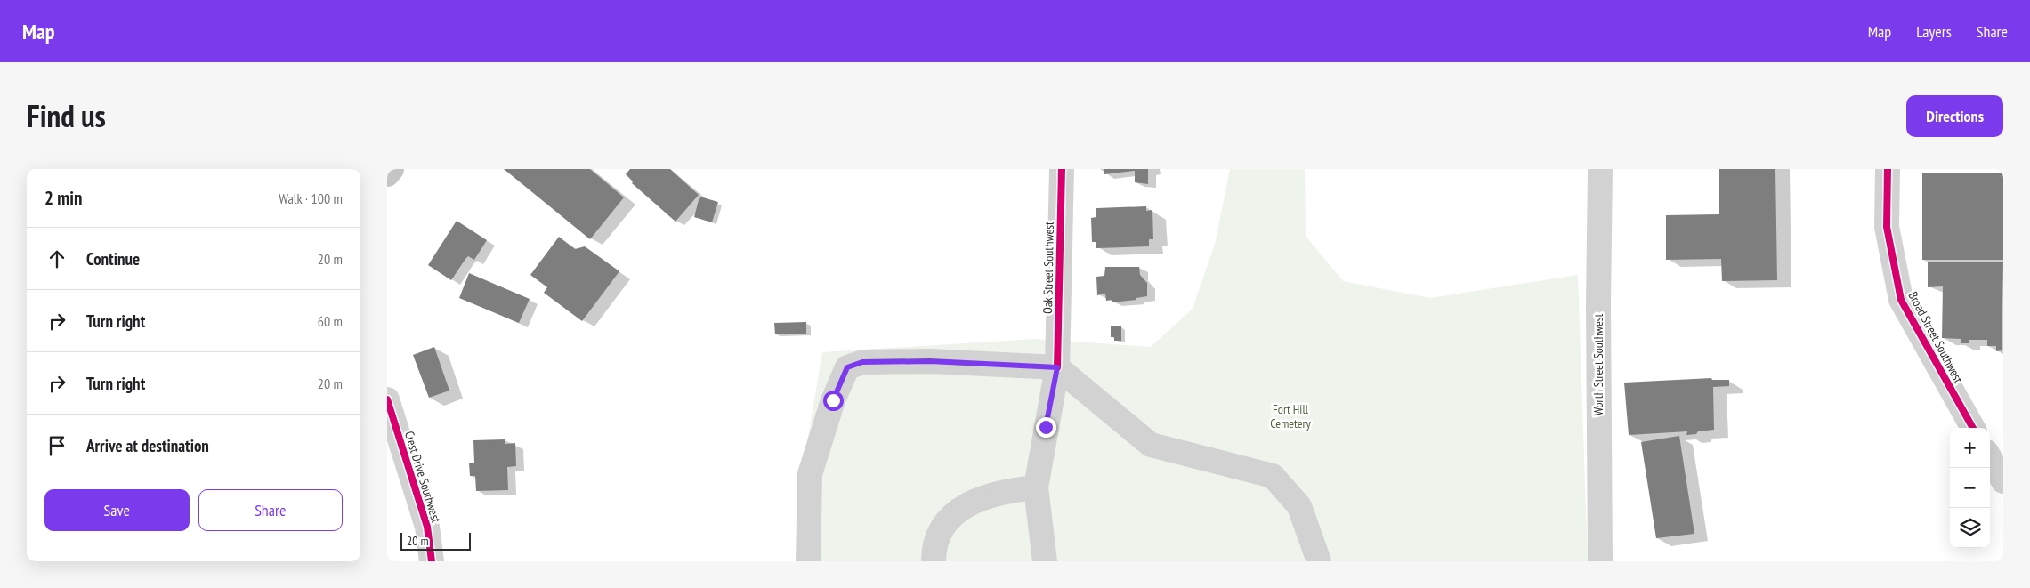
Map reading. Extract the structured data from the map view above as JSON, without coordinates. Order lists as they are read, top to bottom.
{
  "streets": {
    "street": [
      "Oak Street Southwest",
      "Broad Street Southwest",
      "Worth Street Southwest",
      "Crest Drive Southwest"
    ]
  },
  "parks": ["Fort Hill Cemetery"],
  "scale_bar": "20 m",
  "page": {
    "header": "Map",
    "nav": ["Map", "Layers", "Share"],
    "title": "Find us",
    "buttons": [
      "Directions",
      ["Save", "Share"]
    ],
    "heading": ["2 min", "Walk · 100 m"],
    "list": [
      ["Continue", "20 m"],
      ["Turn right", "60 m"],
      ["Turn right", "20 m"],
      "Arrive at destination"
    ],
    "map_buttons": ["+", "−"],
    "scale": "20 m"
  }
}
